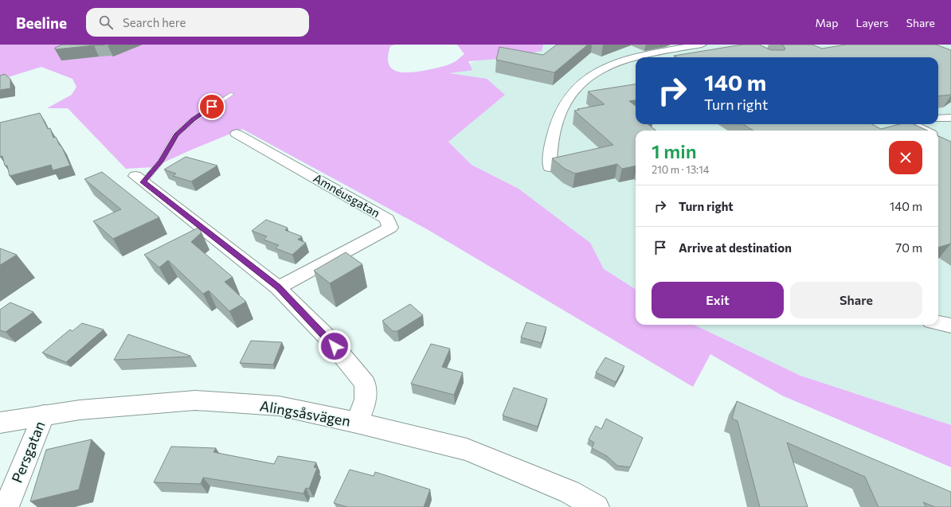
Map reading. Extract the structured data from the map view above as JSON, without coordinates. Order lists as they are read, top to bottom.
{
  "streets": {
    "street": ["Amnéusgatan", "Alingsåsvägen", "Persgatan"]
  },
  "crossings": [
    ["Alingsåsvägen", "Persgatan"]
  ],
  "page": {
    "header": "Beeline",
    "search": "Search here",
    "nav": ["Map", "Layers", "Share"],
    "turn": ["140 m", "Turn right"],
    "heading": ["1 min", "210 m · 13:14"],
    "list": [
      {
        "name": "Turn right",
        "value": "140 m"
      },
      {
        "name": "Arrive at destination",
        "value": "70 m"
      }
    ],
    "buttons": ["Exit", "Share"]
  }
}
